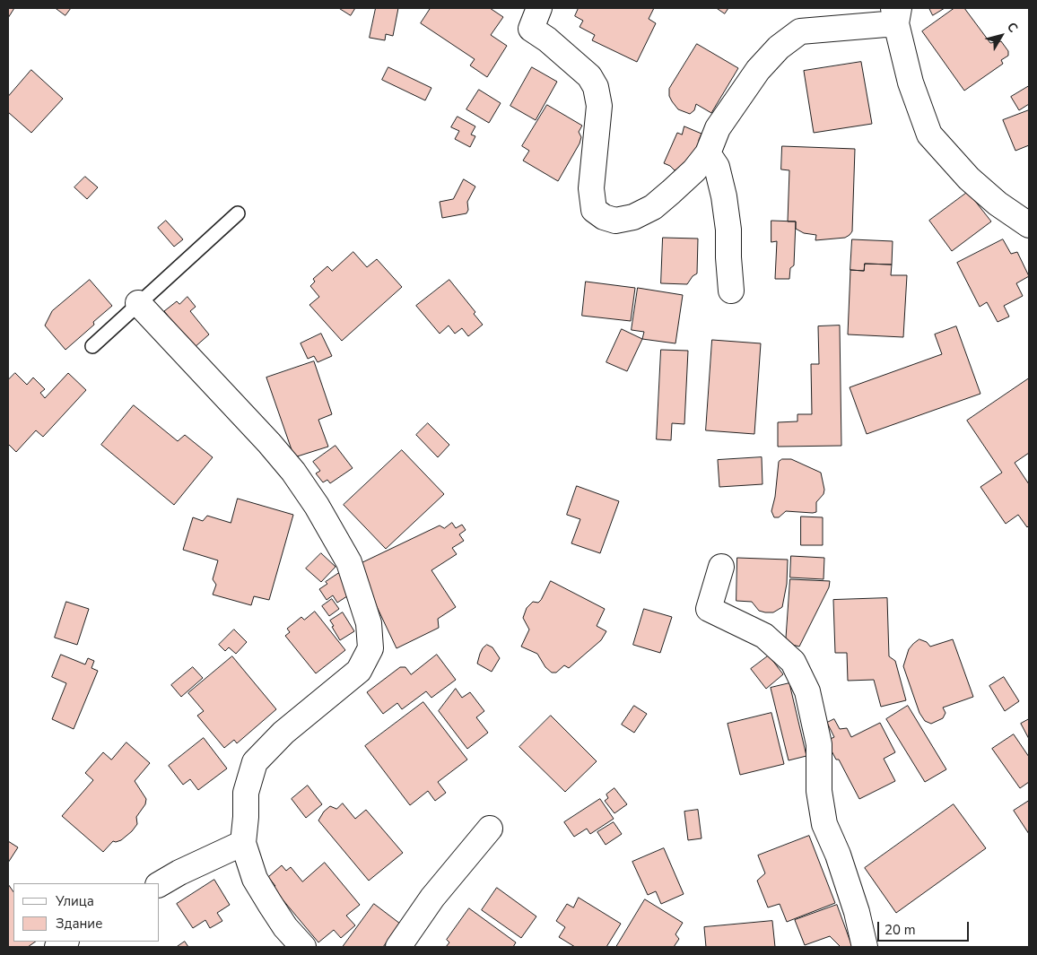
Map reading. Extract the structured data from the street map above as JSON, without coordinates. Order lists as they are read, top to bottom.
{
  "legend": ["Улица", "Здание"],
  "scale_bar": "20 m",
  "north": "top right"
}
